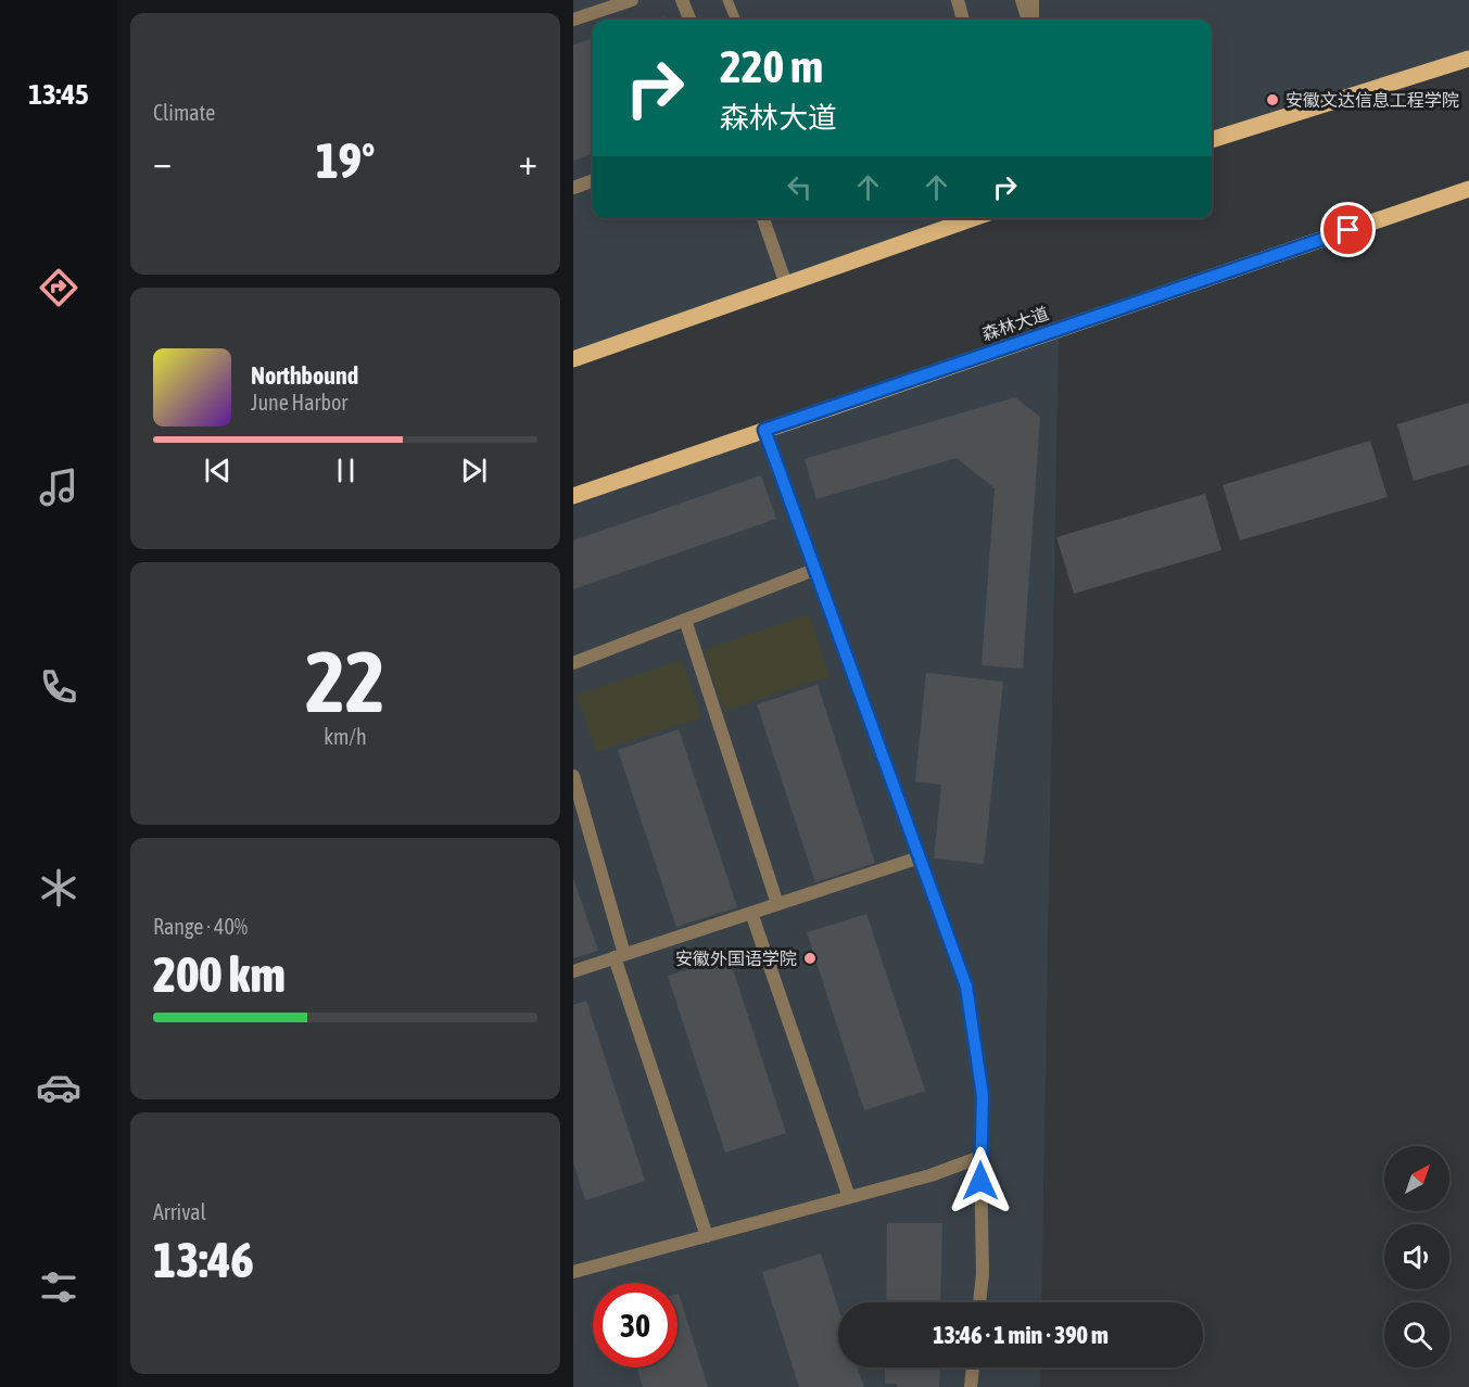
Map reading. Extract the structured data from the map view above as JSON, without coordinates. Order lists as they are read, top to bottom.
{
  "streets": {
    "main road": ["森林大道"]
  },
  "places": ["安徽文达信息工程学院", "安徽外国语学院"],
  "north": "top right",
  "page": {
    "tabs": "13:45",
    "tile": [
      "Climate",
      ["22", "km/h"],
      ["Range · 40%", "200 km"],
      ["Arrival", "13:46"]
    ],
    "turn": ["220 m", "森林大道"],
    "heat": ["−", "19°", "+"],
    "song": ["Northbound", "June Harbor"],
    "limit": "30",
    "trip": "13:46 · 1 min · 390 m"
  }
}
